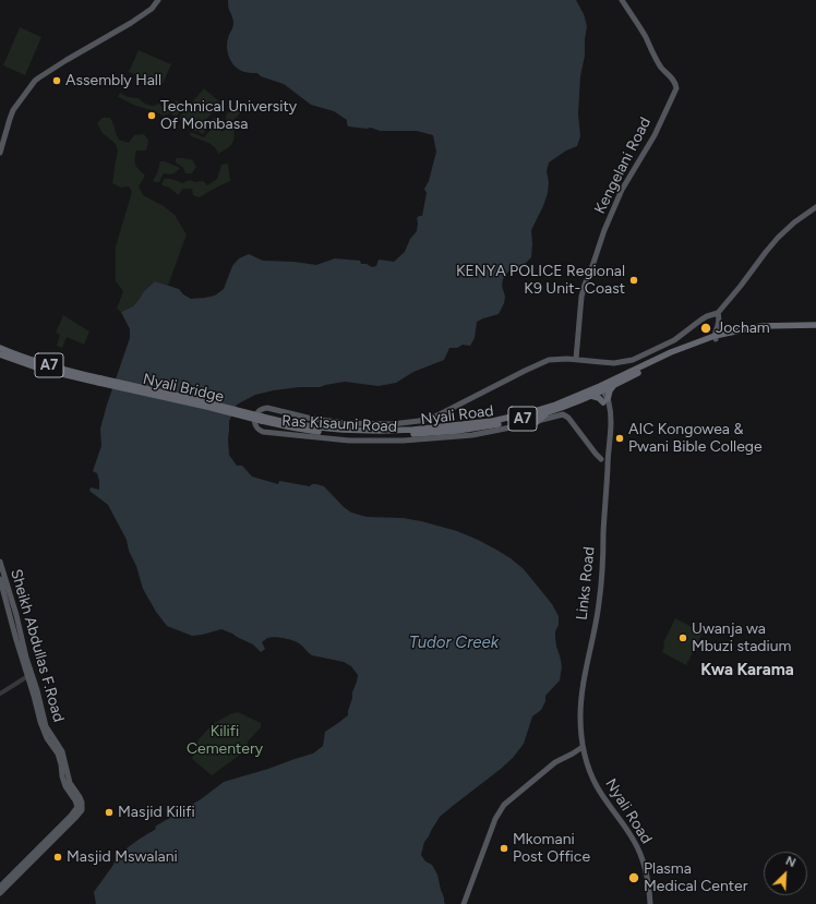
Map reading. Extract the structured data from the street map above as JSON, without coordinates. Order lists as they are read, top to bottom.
{
  "streets": {
    "highway": ["A7", "Nyali Bridge", "Nyali Road"],
    "main road": [
      "Kengelani Road",
      "Ras Kisauni Road",
      "Links Road",
      "Sheikh Abdullas F.Road"
    ]
  },
  "crossings": [
    ["A7", "Nyali Bridge"],
    ["Nyali Bridge", "Nyali Road"],
    ["Nyali Road", "Ras Kisauni Road"],
    ["Nyali Road", "Links Road"],
    ["Ras Kisauni Road", "Links Road"]
  ],
  "districts": ["Kwa Karama"],
  "water": ["Tudor Creek"],
  "parks": ["Kilifi Cementery"],
  "places": [
    "Assembly Hall",
    "Technical University Of Mombasa",
    "KENYA POLICE Regional K9 Unit- Coast",
    "Jocham",
    "AIC Kongowea & Pwani Bible College",
    "Uwanja wa Mbuzi stadium",
    "Masjid Kilifi",
    "Mkomani Post Office",
    "Masjid Mswalani",
    "Plasma Medical Center"
  ],
  "north": "top right"
}
